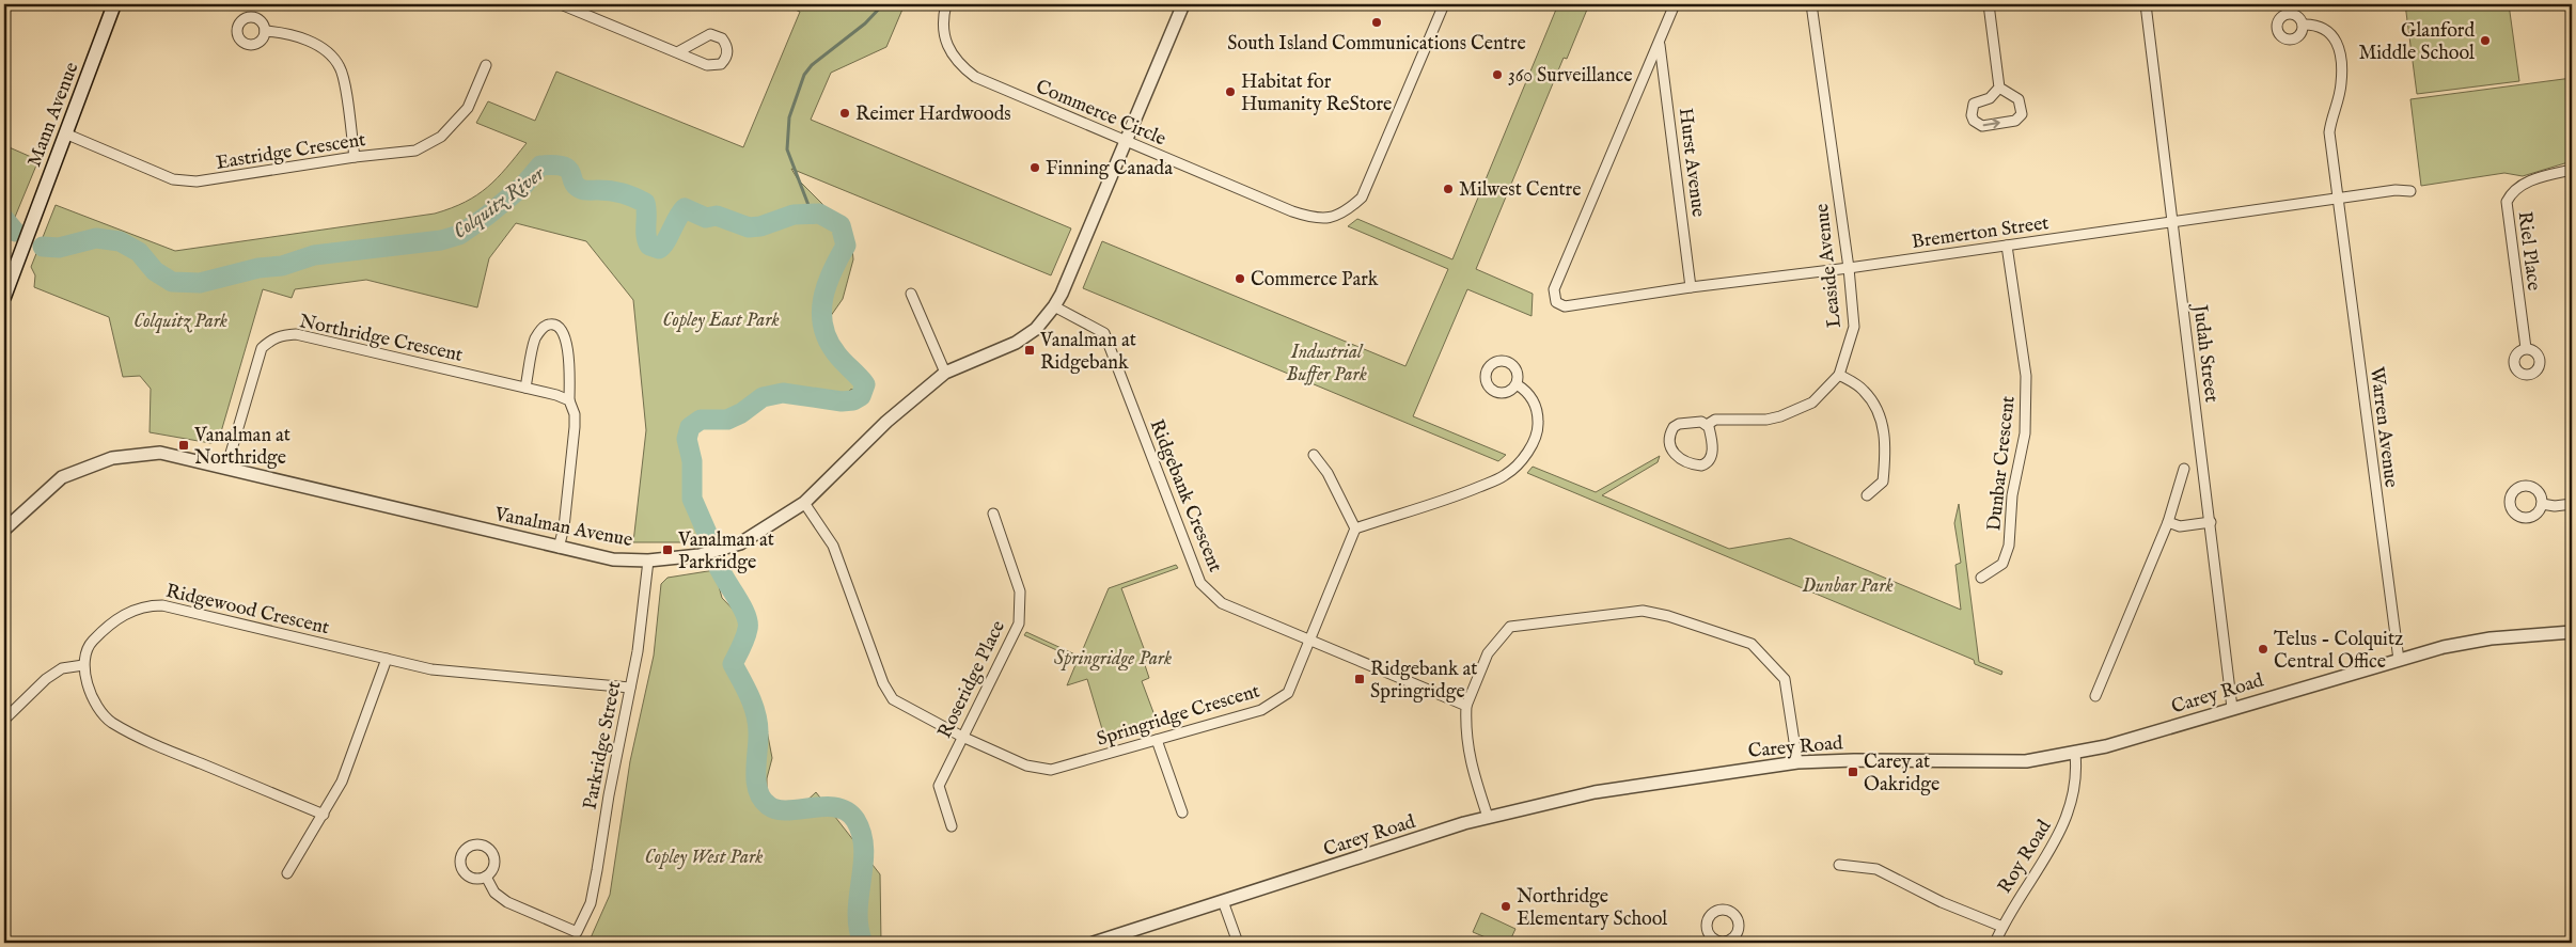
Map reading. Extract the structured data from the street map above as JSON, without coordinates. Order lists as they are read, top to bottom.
{
  "streets": {
    "main road": ["Mann Avenue"],
    "street": [
      "Commerce Circle",
      "Eastridge Crescent",
      "Hurst Avenue",
      "Bremerton Street",
      "Riel Place",
      "Leaside Avenue",
      "Northridge Crescent",
      "Judah Street",
      "Warren Avenue",
      "Dunbar Crescent",
      "Ridgebank Crescent",
      "Vanalman Avenue",
      "Ridgewood Crescent",
      "Roseridge Place",
      "Carey Road",
      "Springridge Crescent",
      "Parkridge Street",
      "Roy Road"
    ]
  },
  "crossings": [
    ["Commerce Circle", "Vanalman Avenue"],
    ["Mann Avenue", "Eastridge Crescent"],
    ["Hurst Avenue", "Bremerton Street"],
    ["Bremerton Street", "Leaside Avenue"],
    ["Bremerton Street", "Judah Street"],
    ["Bremerton Street", "Warren Avenue"],
    ["Bremerton Street", "Dunbar Crescent"],
    ["Northridge Crescent", "Vanalman Avenue"],
    ["Judah Street", "Carey Road"],
    ["Warren Avenue", "Carey Road"],
    ["Ridgebank Crescent", "Vanalman Avenue"],
    ["Ridgebank Crescent", "Springridge Crescent"],
    ["Vanalman Avenue", "Springridge Crescent"],
    ["Vanalman Avenue", "Parkridge Street"],
    ["Ridgewood Crescent", "Parkridge Street"],
    ["Roseridge Place", "Springridge Crescent"],
    ["Carey Road", "Roy Road"]
  ],
  "water": ["Colquitz River"],
  "parks": [
    "Copley East Park",
    "Colquitz Park",
    "Industrial Buffer Park",
    "Dunbar Park",
    "Springridge Park",
    "Copley West Park"
  ],
  "places": {
    "other": [
      "South Island Communications Centre",
      "Glanford Middle School",
      "360 Surveillance",
      "Habitat for Humanity ReStore",
      "Reimer Hardwoods",
      "Finning Canada",
      "Milwest Centre",
      "Commerce Park",
      "Telus - Colquitz Central Office",
      "Northridge Elementary School"
    ],
    "transit": [
      "Vanalman at Ridgebank",
      "Vanalman at Northridge",
      "Vanalman at Parkridge",
      "Ridgebank at Springridge",
      "Carey at Oakridge"
    ]
  }
}
